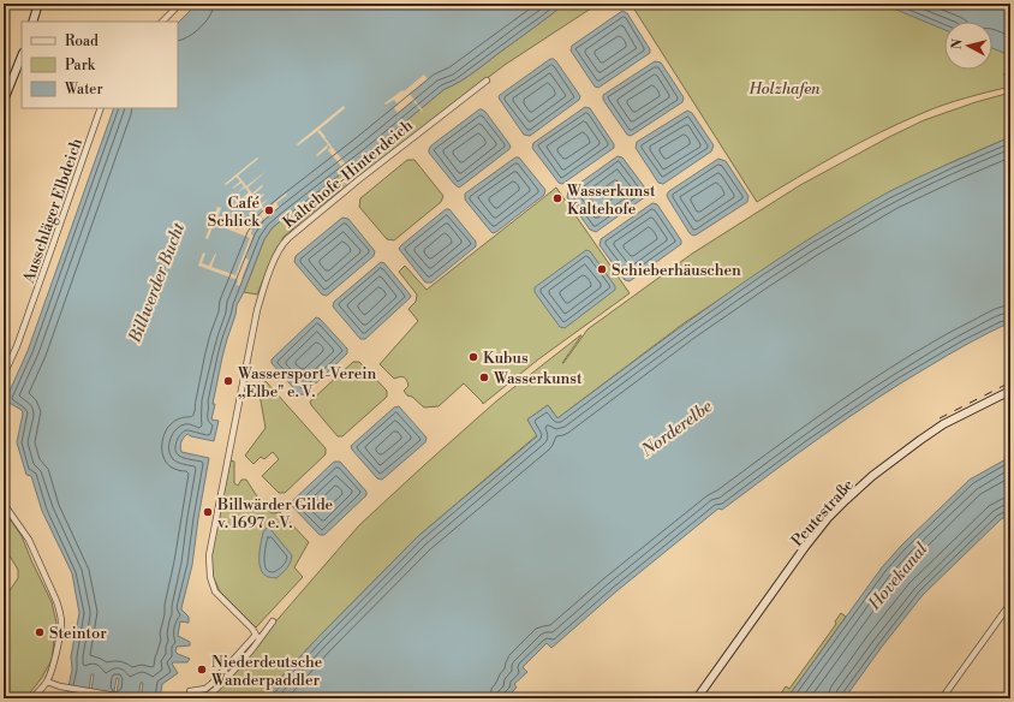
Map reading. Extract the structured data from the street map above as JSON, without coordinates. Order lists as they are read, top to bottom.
{
  "streets": {
    "street": ["Kaltehofe-Hinterdeich", "Ausschläger Elbdeich", "Peutestraße"]
  },
  "water": ["Billwerder Bucht", "Norderelbe", "Hovekanal"],
  "parks": ["Holzhafen"],
  "places": [
    "Wasserkunst Kaltehofe",
    "Café Schlick",
    "Schieberhäuschen",
    "Kubus",
    "Wasserkunst",
    "Wassersport-Verein „Elbe\" e. V.",
    "Billwärder Gilde v. 1697 e.V.",
    "Steintor",
    "Niederdeutsche Wanderpaddler"
  ],
  "legend": ["Road", "Park", "Water"],
  "north": "left"
}
